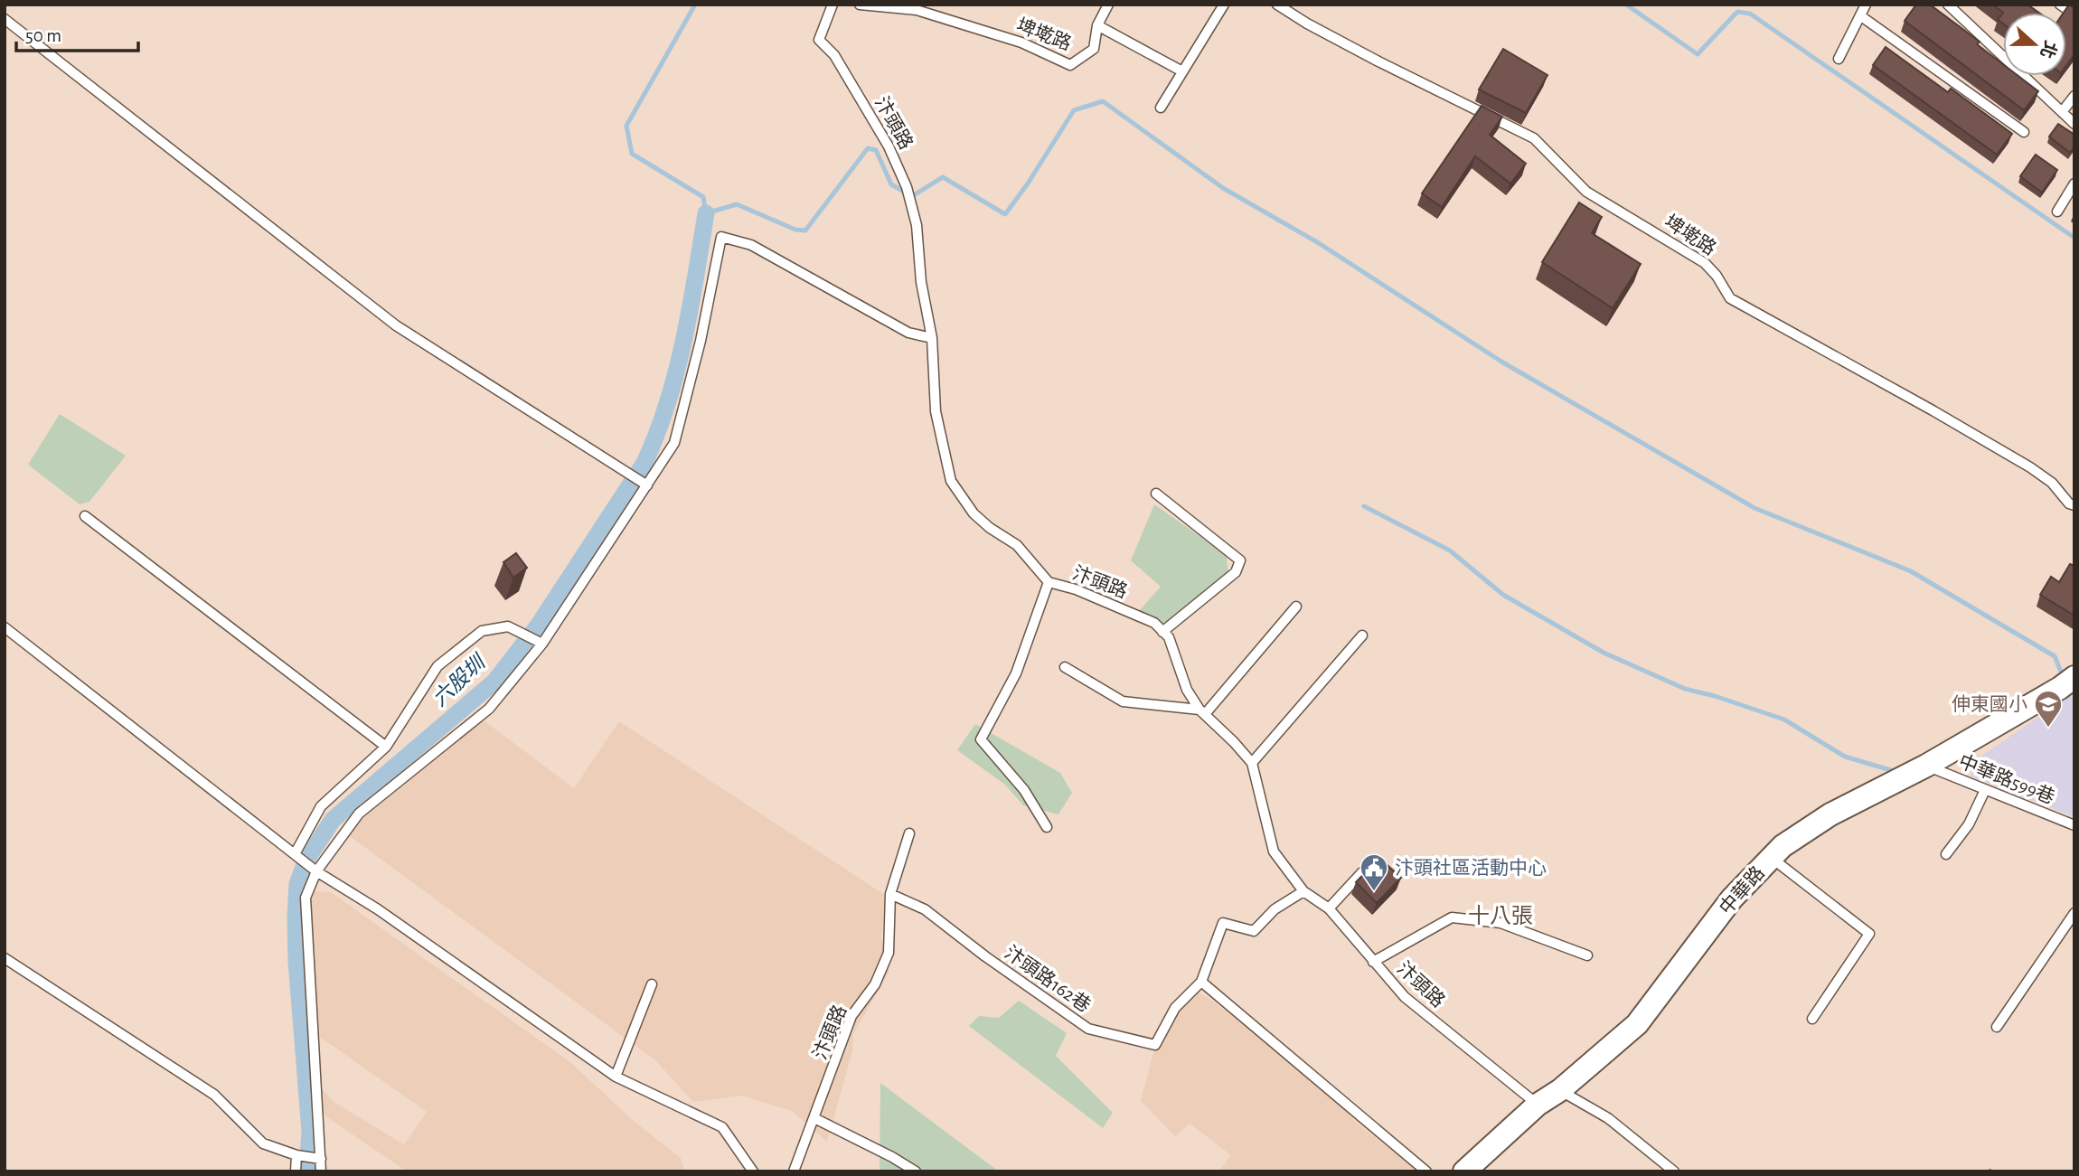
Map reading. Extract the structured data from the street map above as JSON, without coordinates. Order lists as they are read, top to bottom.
{
  "streets": {
    "street": ["中華路"],
    "lane": [
      "埤墘路",
      "汴頭路",
      "中華路599巷",
      "汴頭路162巷"
    ]
  },
  "crossings": [
    ["汴頭路", "中華路"],
    ["汴頭路", "汴頭路162巷"],
    ["中華路599巷", "中華路"]
  ],
  "districts": ["十八張"],
  "water": ["六股圳"],
  "places": {
    "school or university": ["伸東國小"],
    "public building": ["汴頭社區活動中心"]
  },
  "scale_bar": "50 m",
  "north": "right"
}
